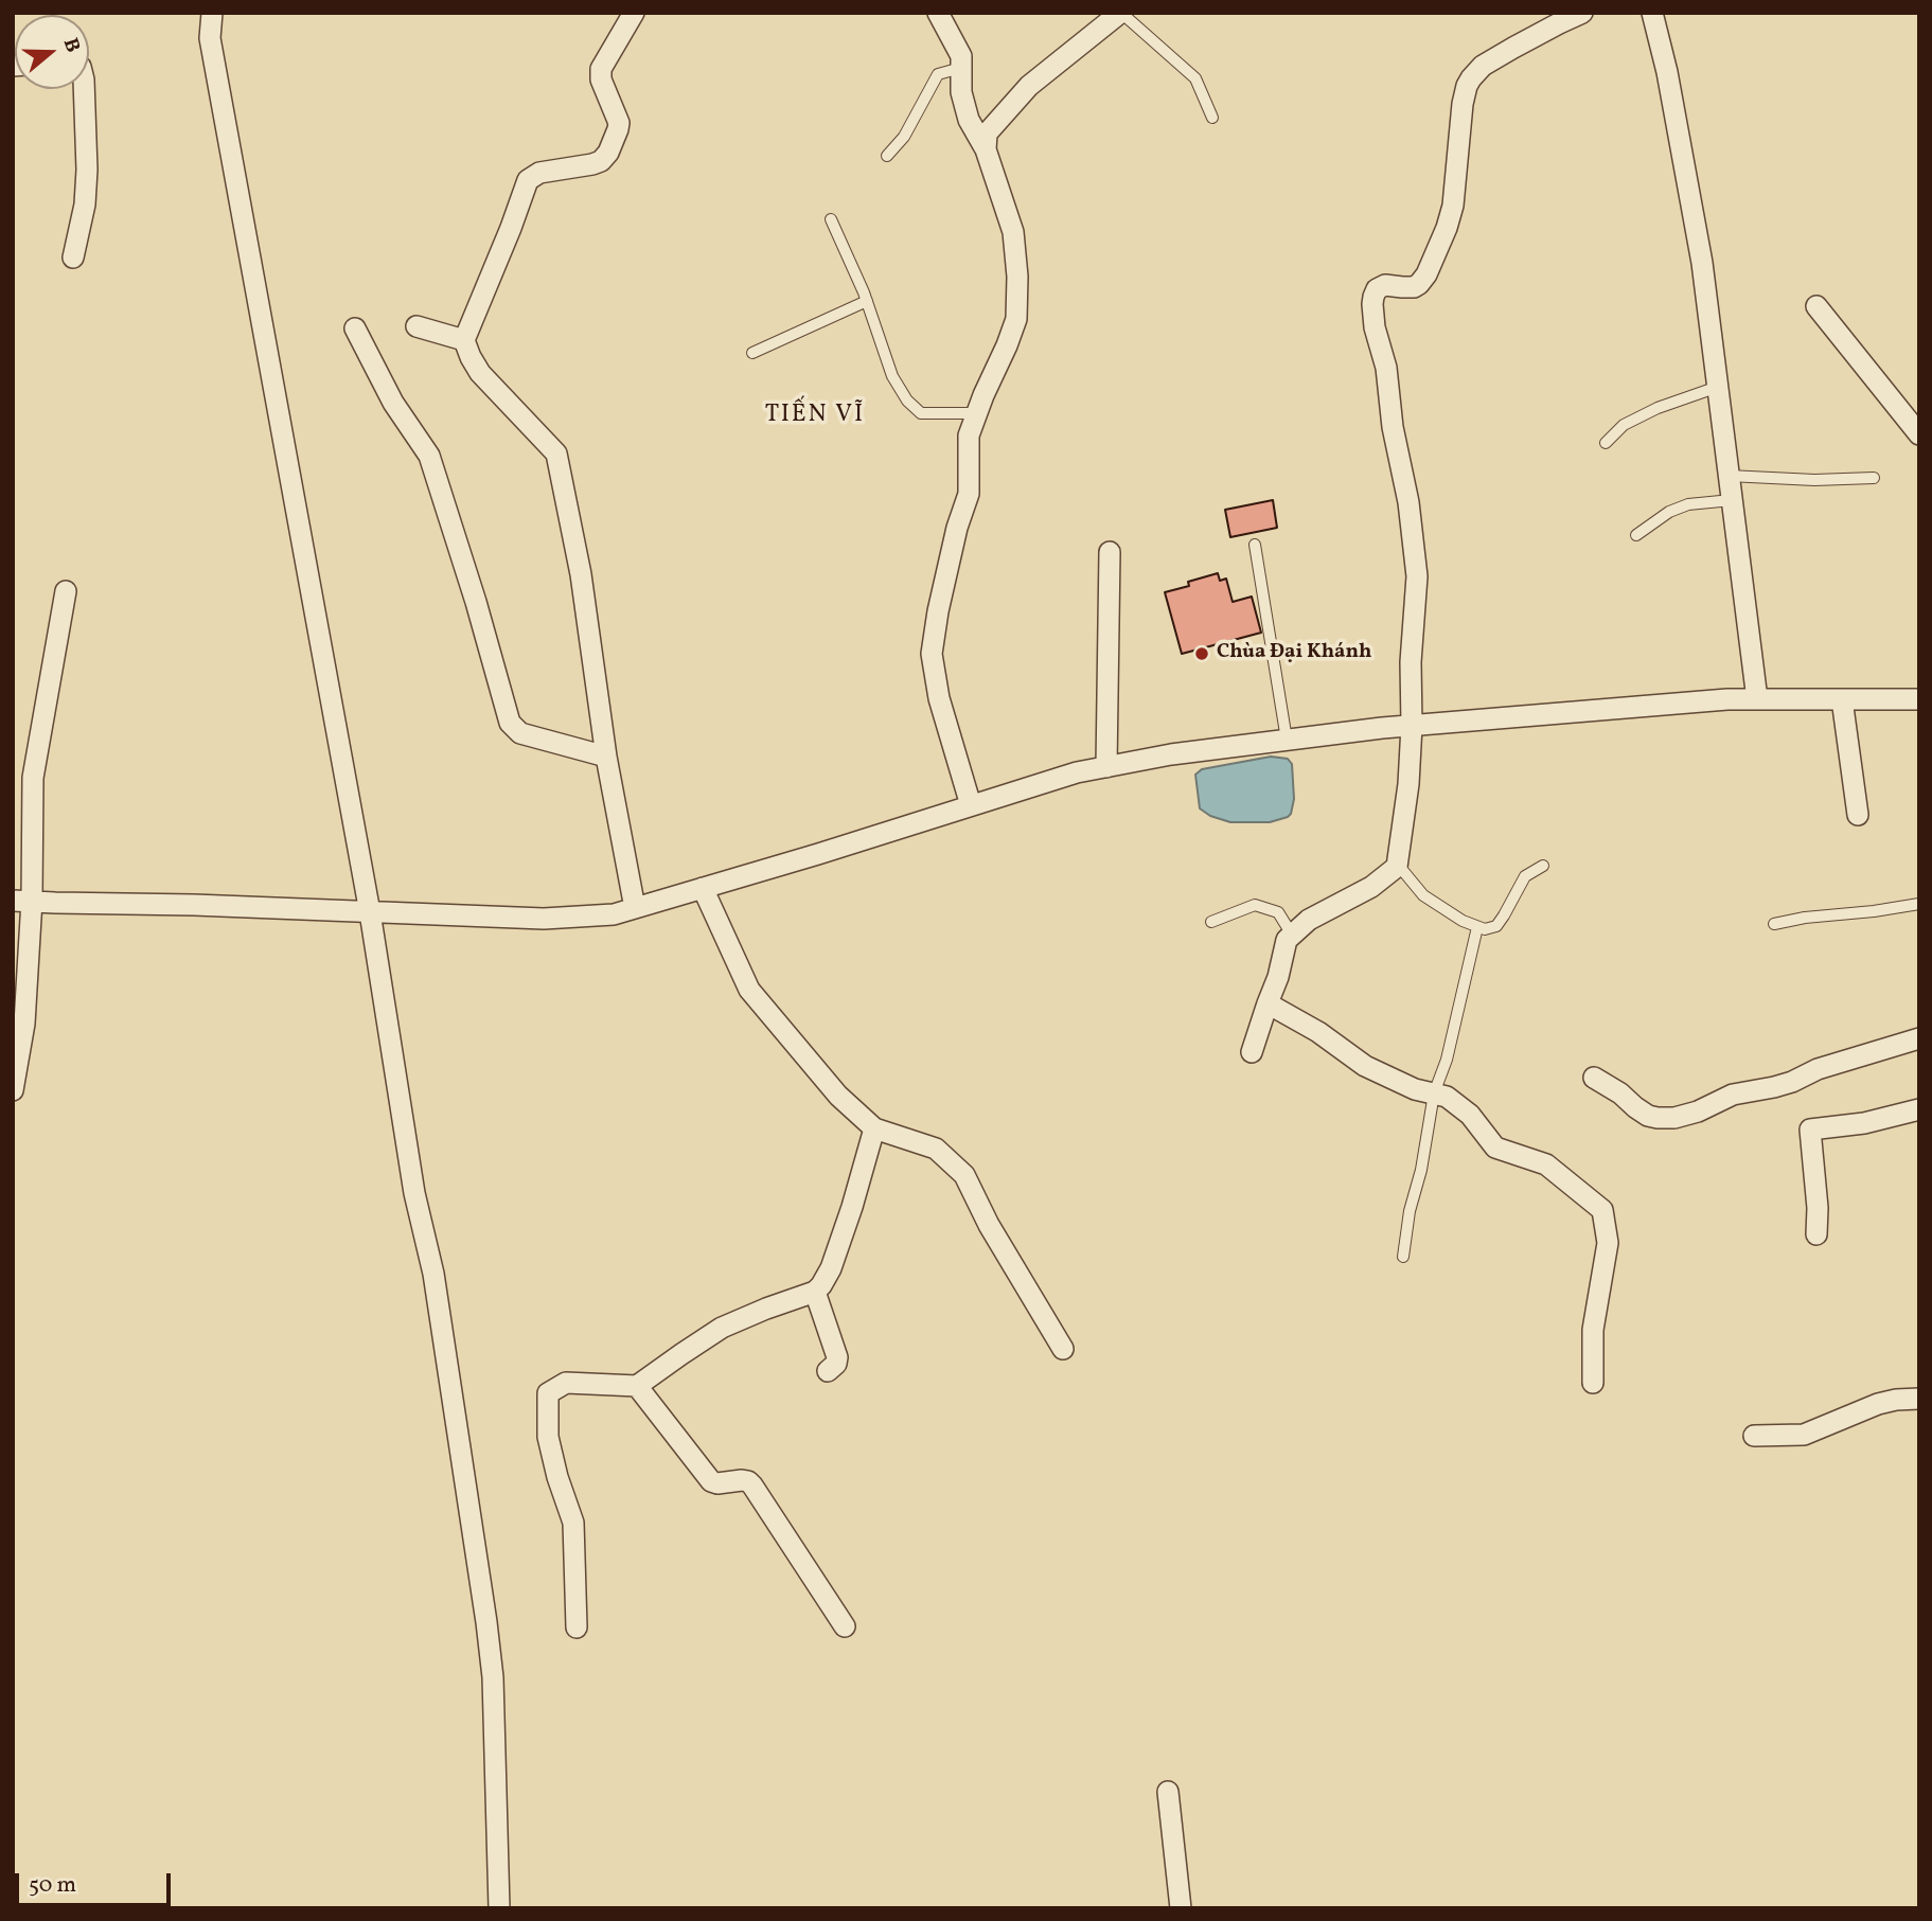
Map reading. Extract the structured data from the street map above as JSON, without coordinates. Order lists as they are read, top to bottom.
{
  "districts": ["TIẾN VĨ"],
  "places": ["Chùa Đại Khánh"],
  "scale_bar": "50 m",
  "north": "right"
}
